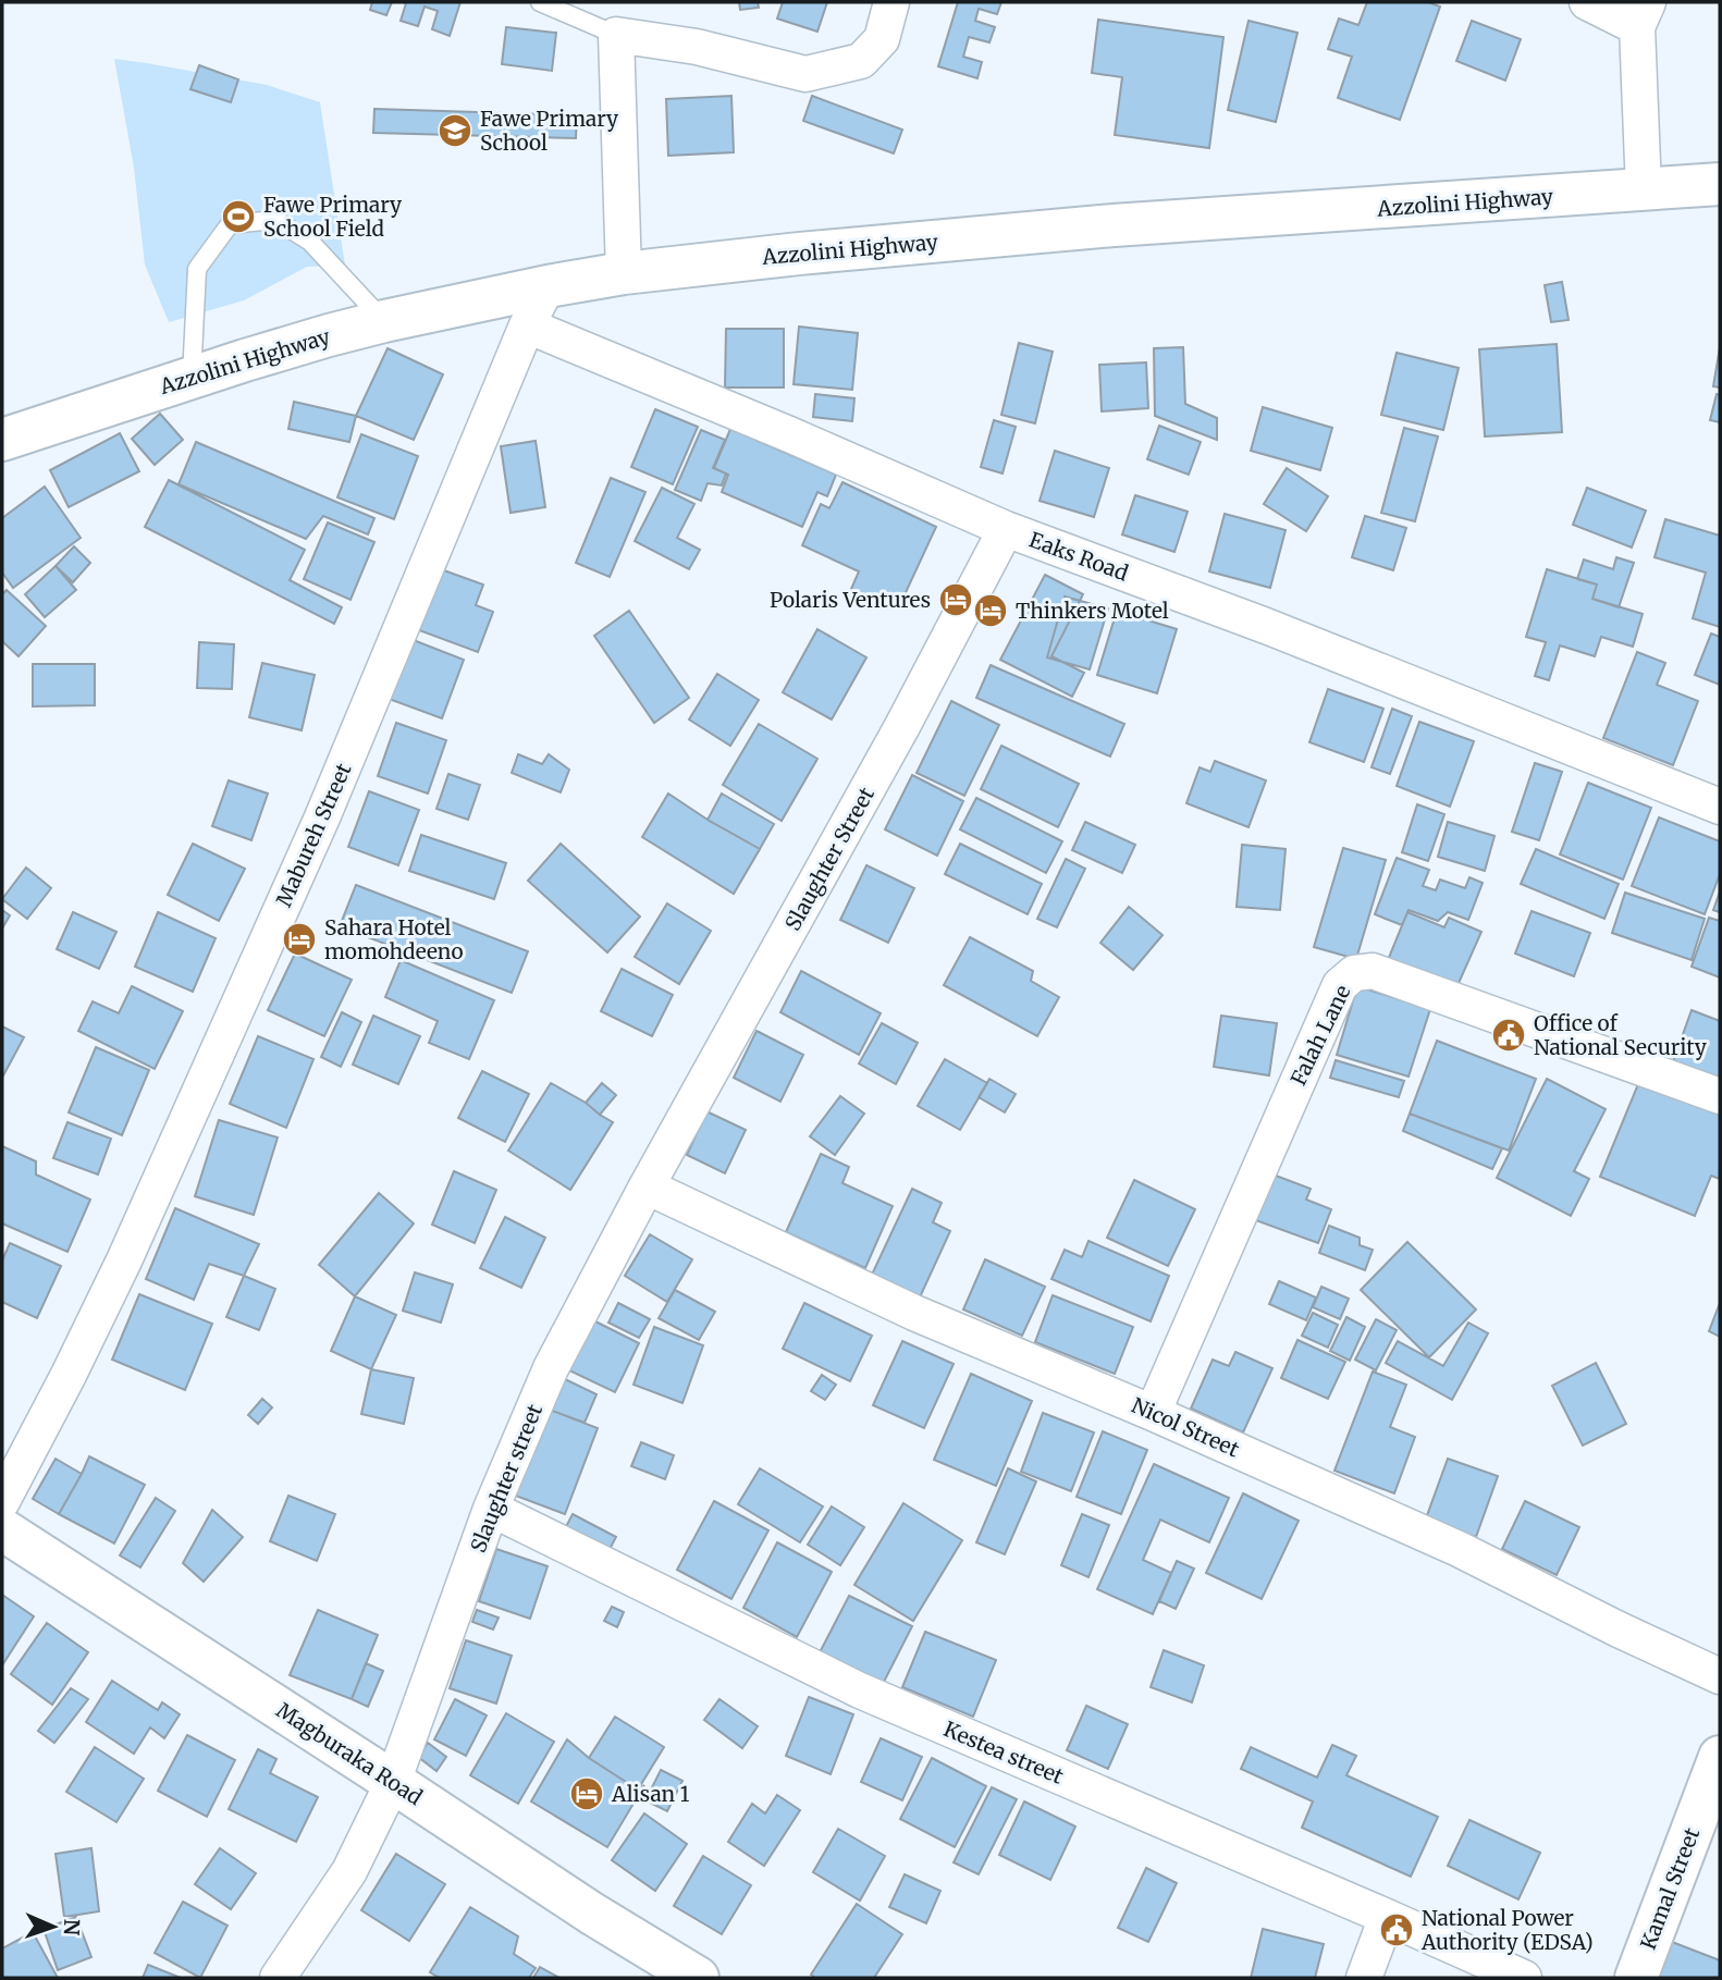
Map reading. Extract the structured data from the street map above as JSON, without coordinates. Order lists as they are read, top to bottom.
{
  "streets": {
    "main road": ["Azzolini Highway", "Magburaka Road", "Kamal Street"],
    "street": [
      "Eaks Road",
      "Mabureh Street",
      "Slaughter Street",
      "Falah Lane",
      "Nicol Street",
      "Slaughter street",
      "Kestea street"
    ]
  },
  "crossings": [
    ["Eaks Road", "Mabureh Street"],
    ["Eaks Road", "Slaughter Street"],
    ["Slaughter Street", "Nicol Street"],
    ["Slaughter Street", "Slaughter street"],
    ["Falah Lane", "Nicol Street"],
    ["Nicol Street", "Slaughter street"],
    ["Slaughter street", "Kestea street"],
    ["Slaughter street", "Magburaka Road"]
  ],
  "places": {
    "school or university": ["Fawe Primary School"],
    "sports": ["Fawe Primary School Field"],
    "hotel": [
      "Polaris Ventures",
      "Thinkers Motel",
      "Sahara Hotel momohdeeno",
      "Alisan 1"
    ],
    "public building": ["Office of National Security", "National Power Authority (EDSA)"]
  },
  "north": "right"
}
